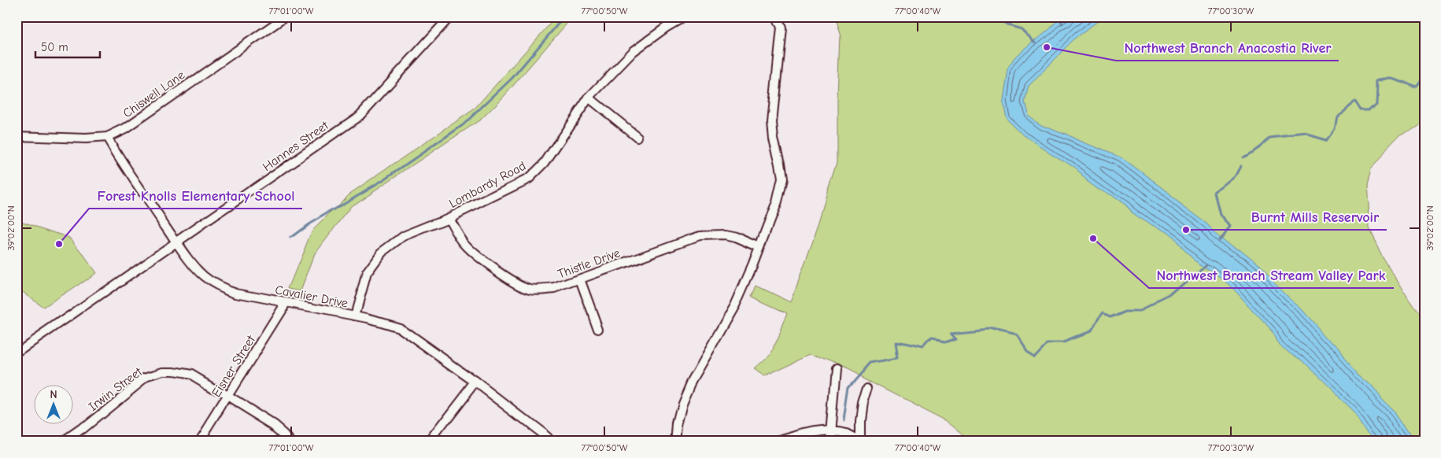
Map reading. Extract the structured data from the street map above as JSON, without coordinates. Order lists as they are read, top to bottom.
{
  "streets": {
    "street": [
      "Chiswell Lane",
      "Hannes Street",
      "Lombardy Road",
      "Thistle Drive",
      "Cavalier Drive",
      "Eisner Street",
      "Irwin Street"
    ]
  },
  "crossings": [
    ["Chiswell Lane", "Cavalier Drive"],
    ["Hannes Street", "Cavalier Drive"],
    ["Lombardy Road", "Thistle Drive"],
    ["Lombardy Road", "Cavalier Drive"],
    ["Cavalier Drive", "Eisner Street"],
    ["Eisner Street", "Irwin Street"]
  ],
  "places": [
    "Northwest Branch Anacostia River",
    "Burnt Mills Reservoir",
    "Northwest Branch Stream Valley Park",
    "Forest Knolls Elementary School"
  ],
  "scale_bar": "50 m",
  "north": "top",
  "coordinates": [
    "77°01'00\"W",
    "77°00'50\"W",
    "77°00'40\"W",
    "77°00'30\"W",
    "39°02'00\"N"
  ]
}
